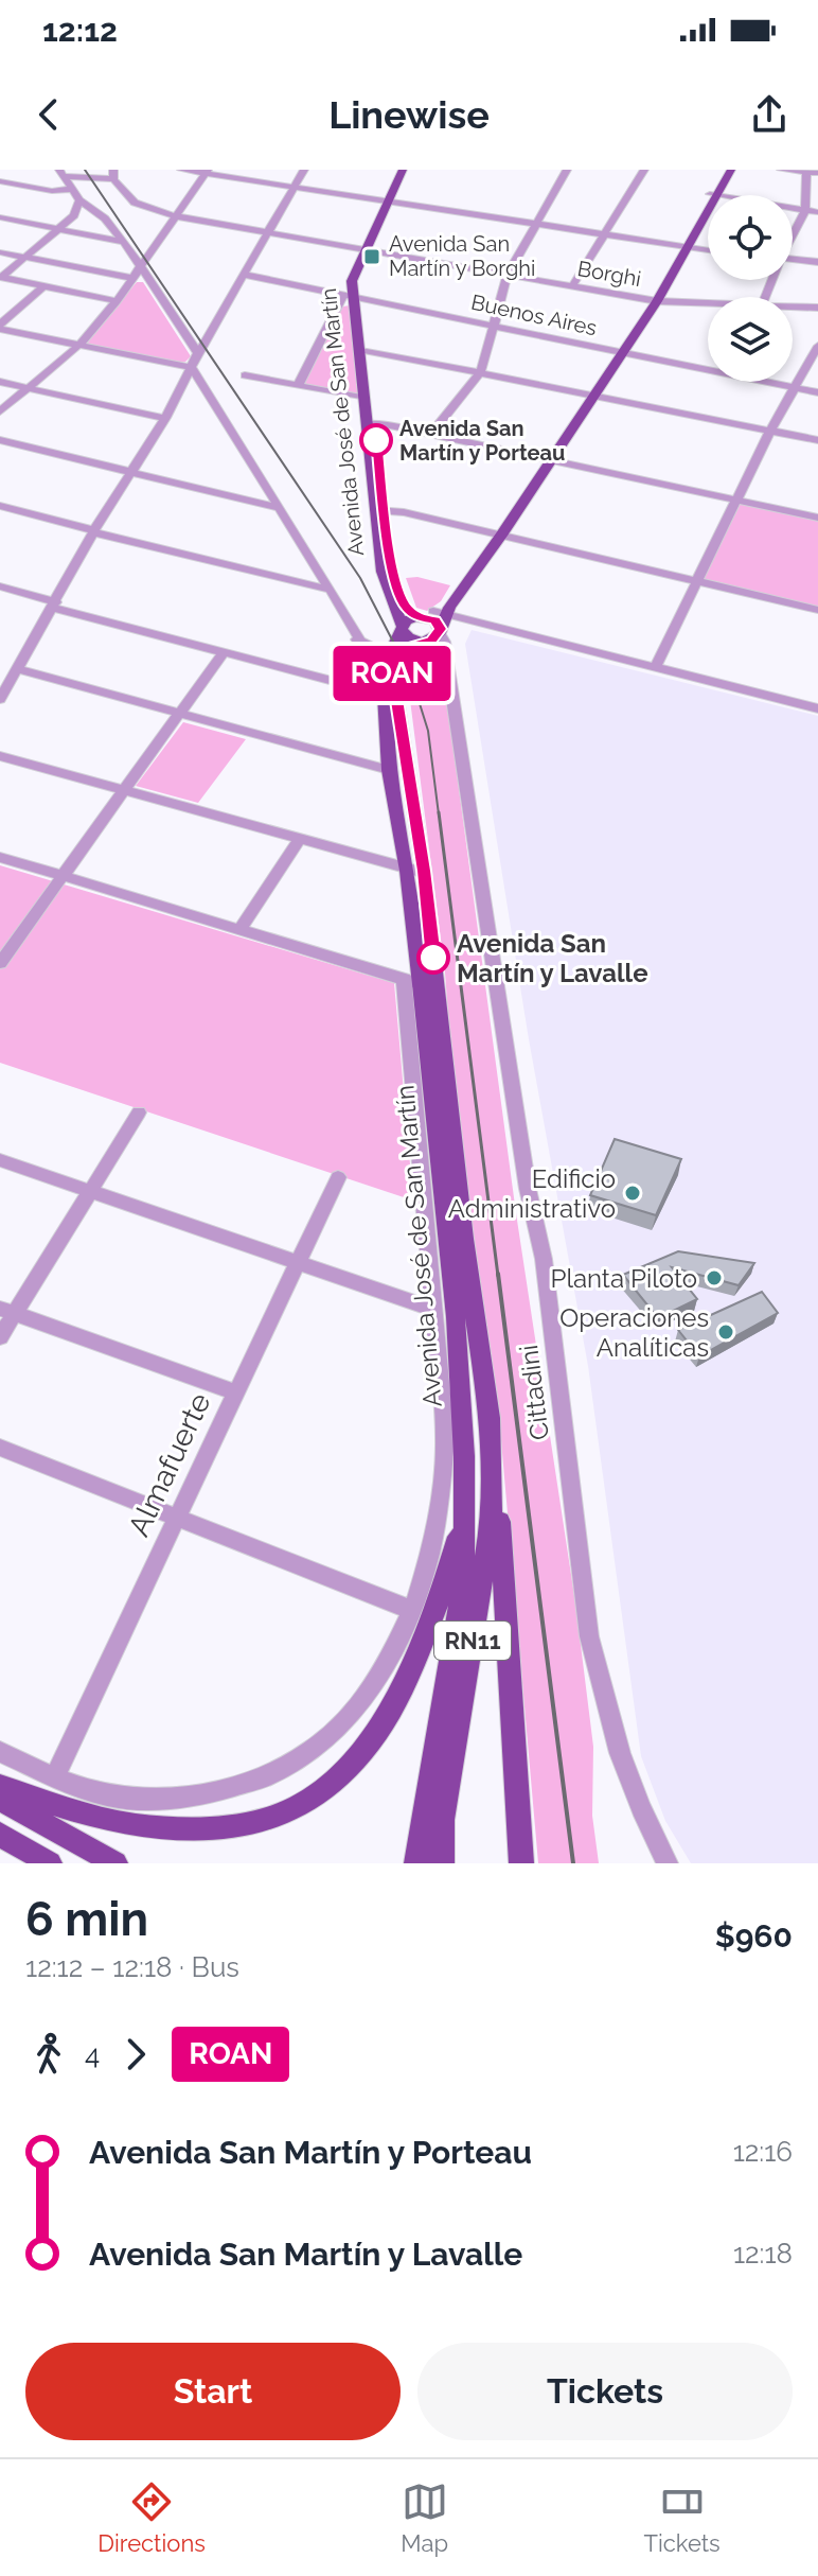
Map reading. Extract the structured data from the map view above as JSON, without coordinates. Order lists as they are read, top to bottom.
{
  "streets": {
    "main road": ["Avenida José de San Martín", "RN11"],
    "street": [
      "Borghi",
      "Buenos Aires",
      "Cittadini",
      "Almafuerte"
    ]
  },
  "crossings": [
    ["Borghi", "Avenida José de San Martín"],
    ["Buenos Aires", "Avenida José de San Martín"],
    ["Avenida José de San Martín", "RN11"],
    ["Cittadini", "RN11"]
  ],
  "places": {
    "transit": ["Avenida San Martín y Borghi"],
    "other": [
      "Avenida San Martín y Porteau",
      "Avenida San Martín y Lavalle",
      "Edificio Administrativo",
      "Planta Piloto",
      "Operaciones Analíticas"
    ]
  },
  "lines": ["bus line ROAN"],
  "page": {
    "status": "12:12",
    "header": "Linewise",
    "on_map": "ROAN",
    "heading": ["6 min", "12:12 – 12:18 · Bus", "$960"],
    "legs": ["4", "ROAN"],
    "list": [
      {
        "name": "Avenida San Martín y Porteau",
        "value": "12:16"
      },
      {
        "name": "Avenida San Martín y Lavalle",
        "value": "12:18"
      }
    ],
    "buttons": ["Start", "Tickets"],
    "tabs": ["Directions", "Map", "Tickets"]
  }
}
